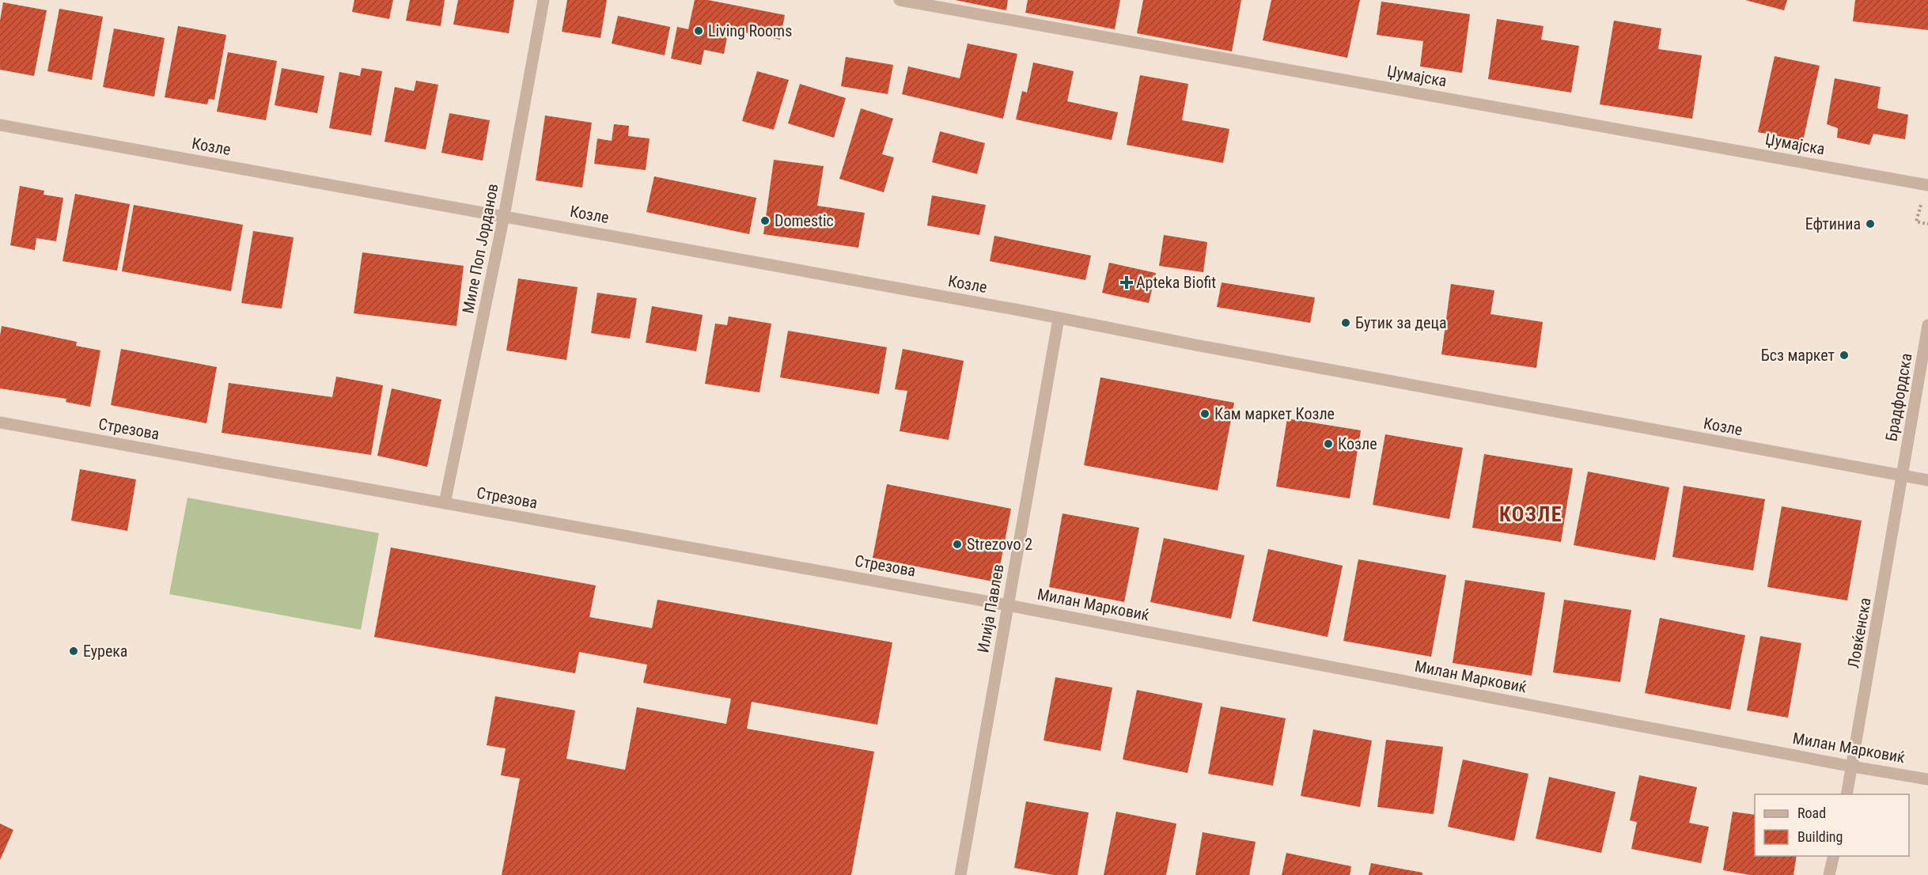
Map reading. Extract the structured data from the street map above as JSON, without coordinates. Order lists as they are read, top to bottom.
{
  "streets": {
    "street": [
      "Џумајска",
      "Козле",
      "Миле Поп Јорданов",
      "Брадфордска",
      "Стрезова",
      "Милан Марковиќ",
      "Илија Павлев",
      "Ловќенска"
    ]
  },
  "crossings": [
    ["Козле", "Миле Поп Јорданов"],
    ["Козле", "Брадфордска"],
    ["Козле", "Илија Павлев"],
    ["Козле", "Ловќенска"],
    ["Миле Поп Јорданов", "Стрезова"],
    ["Брадфордска", "Ловќенска"],
    ["Стрезова", "Милан Марковиќ"],
    ["Стрезова", "Илија Павлев"],
    ["Милан Марковиќ", "Илија Павлев"],
    ["Милан Марковиќ", "Ловќенска"]
  ],
  "districts": ["КОЗЛЕ"],
  "places": {
    "other": [
      "Living Rooms",
      "Domestic",
      "Ефтиниа",
      "Бутик за деца",
      "Бсз маркет",
      "Кам маркет Козле",
      "Козле",
      "Strezovo 2",
      "Еурека"
    ],
    "health": ["Apteka Biofit"]
  },
  "legend": ["Road", "Building"]
}
